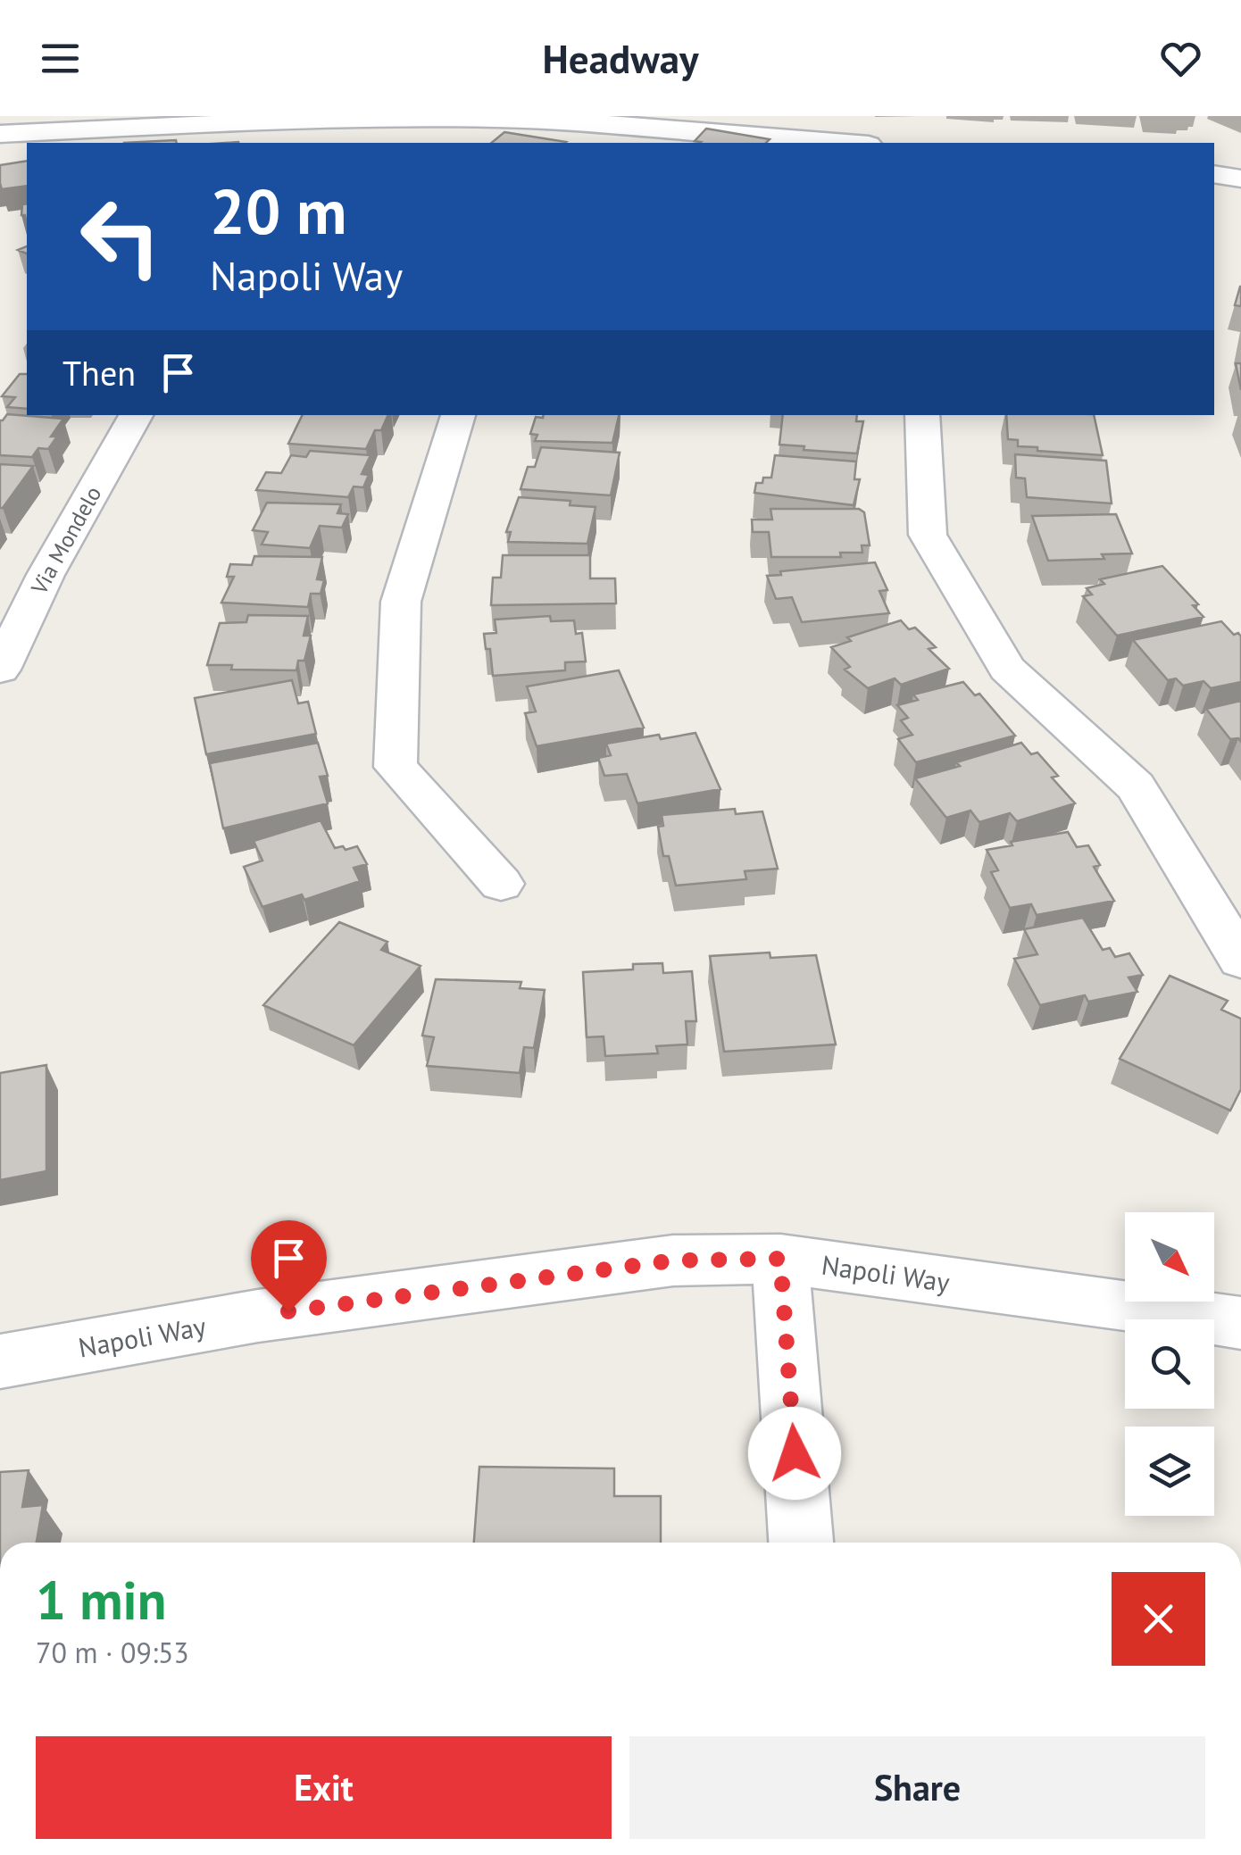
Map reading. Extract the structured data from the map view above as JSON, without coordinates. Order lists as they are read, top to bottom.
{
  "streets": {
    "street": ["Via Mondelo", "Napoli Way"]
  },
  "north": "bottom right",
  "page": {
    "header": "Headway",
    "turn": ["20 m", "Napoli Way"],
    "then": "Then",
    "heading": ["1 min", "70 m · 09:53"],
    "buttons": ["Exit", "Share"]
  }
}
